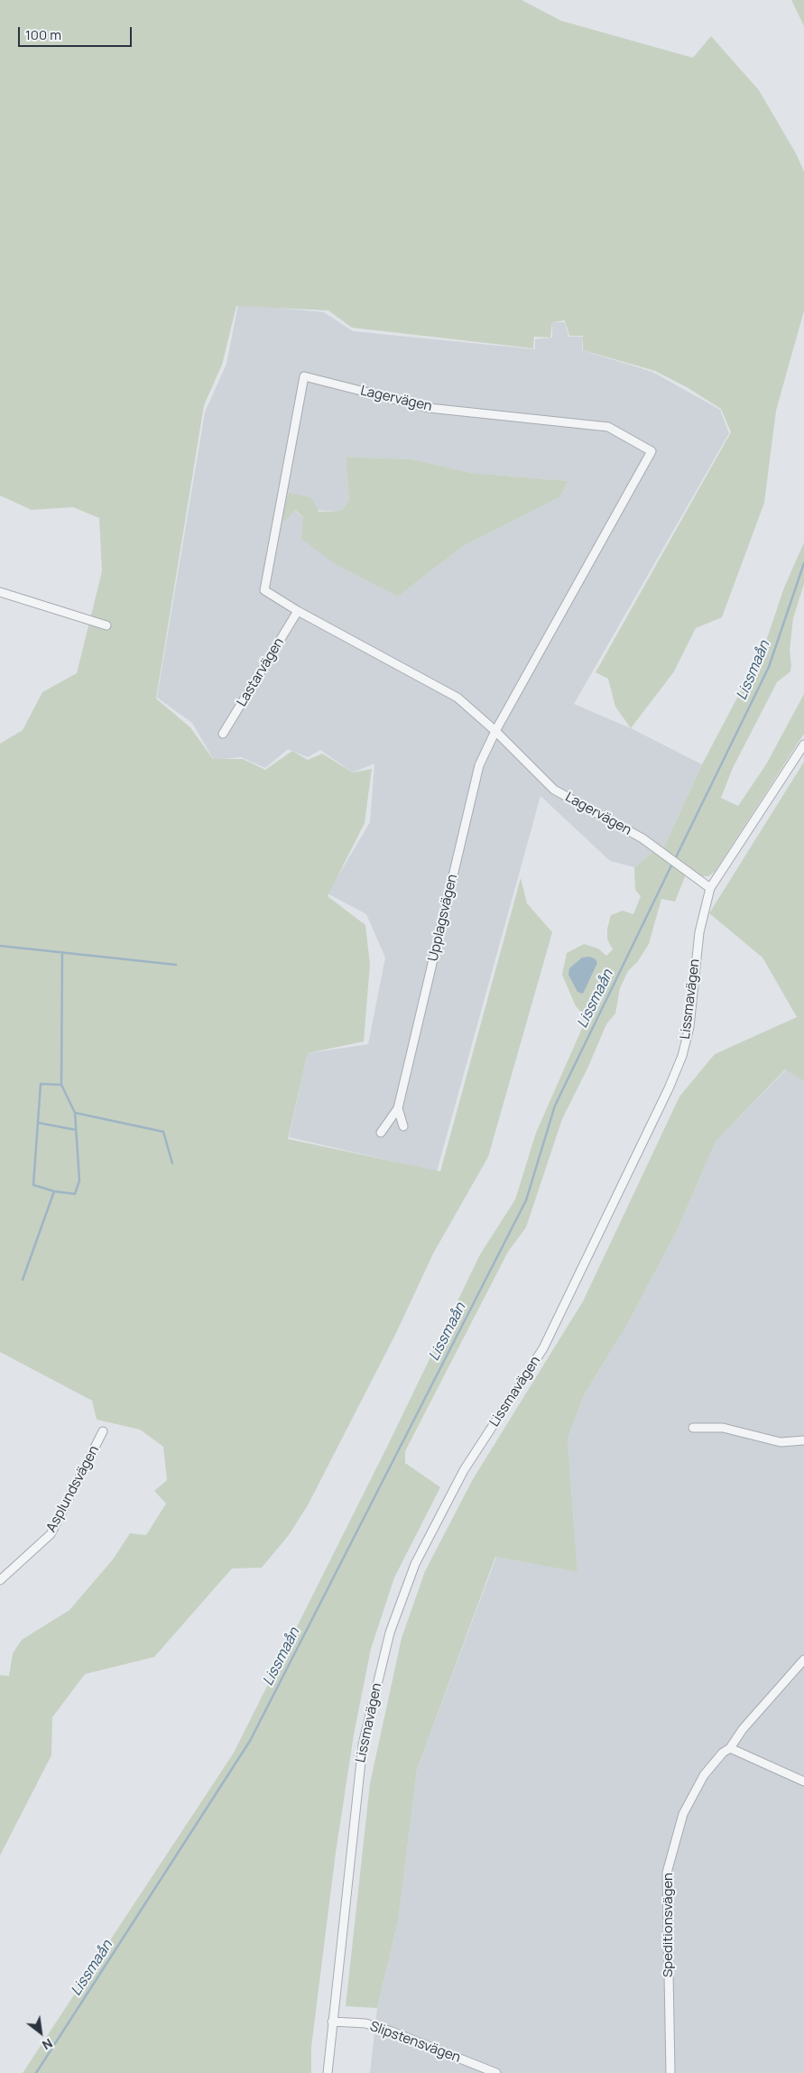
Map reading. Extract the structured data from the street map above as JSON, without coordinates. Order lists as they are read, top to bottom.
{
  "streets": {
    "street": [
      "Lagervägen",
      "Lastarvägen",
      "Upplagsvägen",
      "Lissmavägen",
      "Asplundsvägen",
      "Speditionsvägen",
      "Slipstensvägen"
    ]
  },
  "crossings": [
    ["Lagervägen", "Lastarvägen"],
    ["Lagervägen", "Upplagsvägen"],
    ["Lagervägen", "Lissmavägen"],
    ["Lissmavägen", "Slipstensvägen"]
  ],
  "water": ["Lissmaån"],
  "scale_bar": "100 m",
  "north": "bottom right"
}
